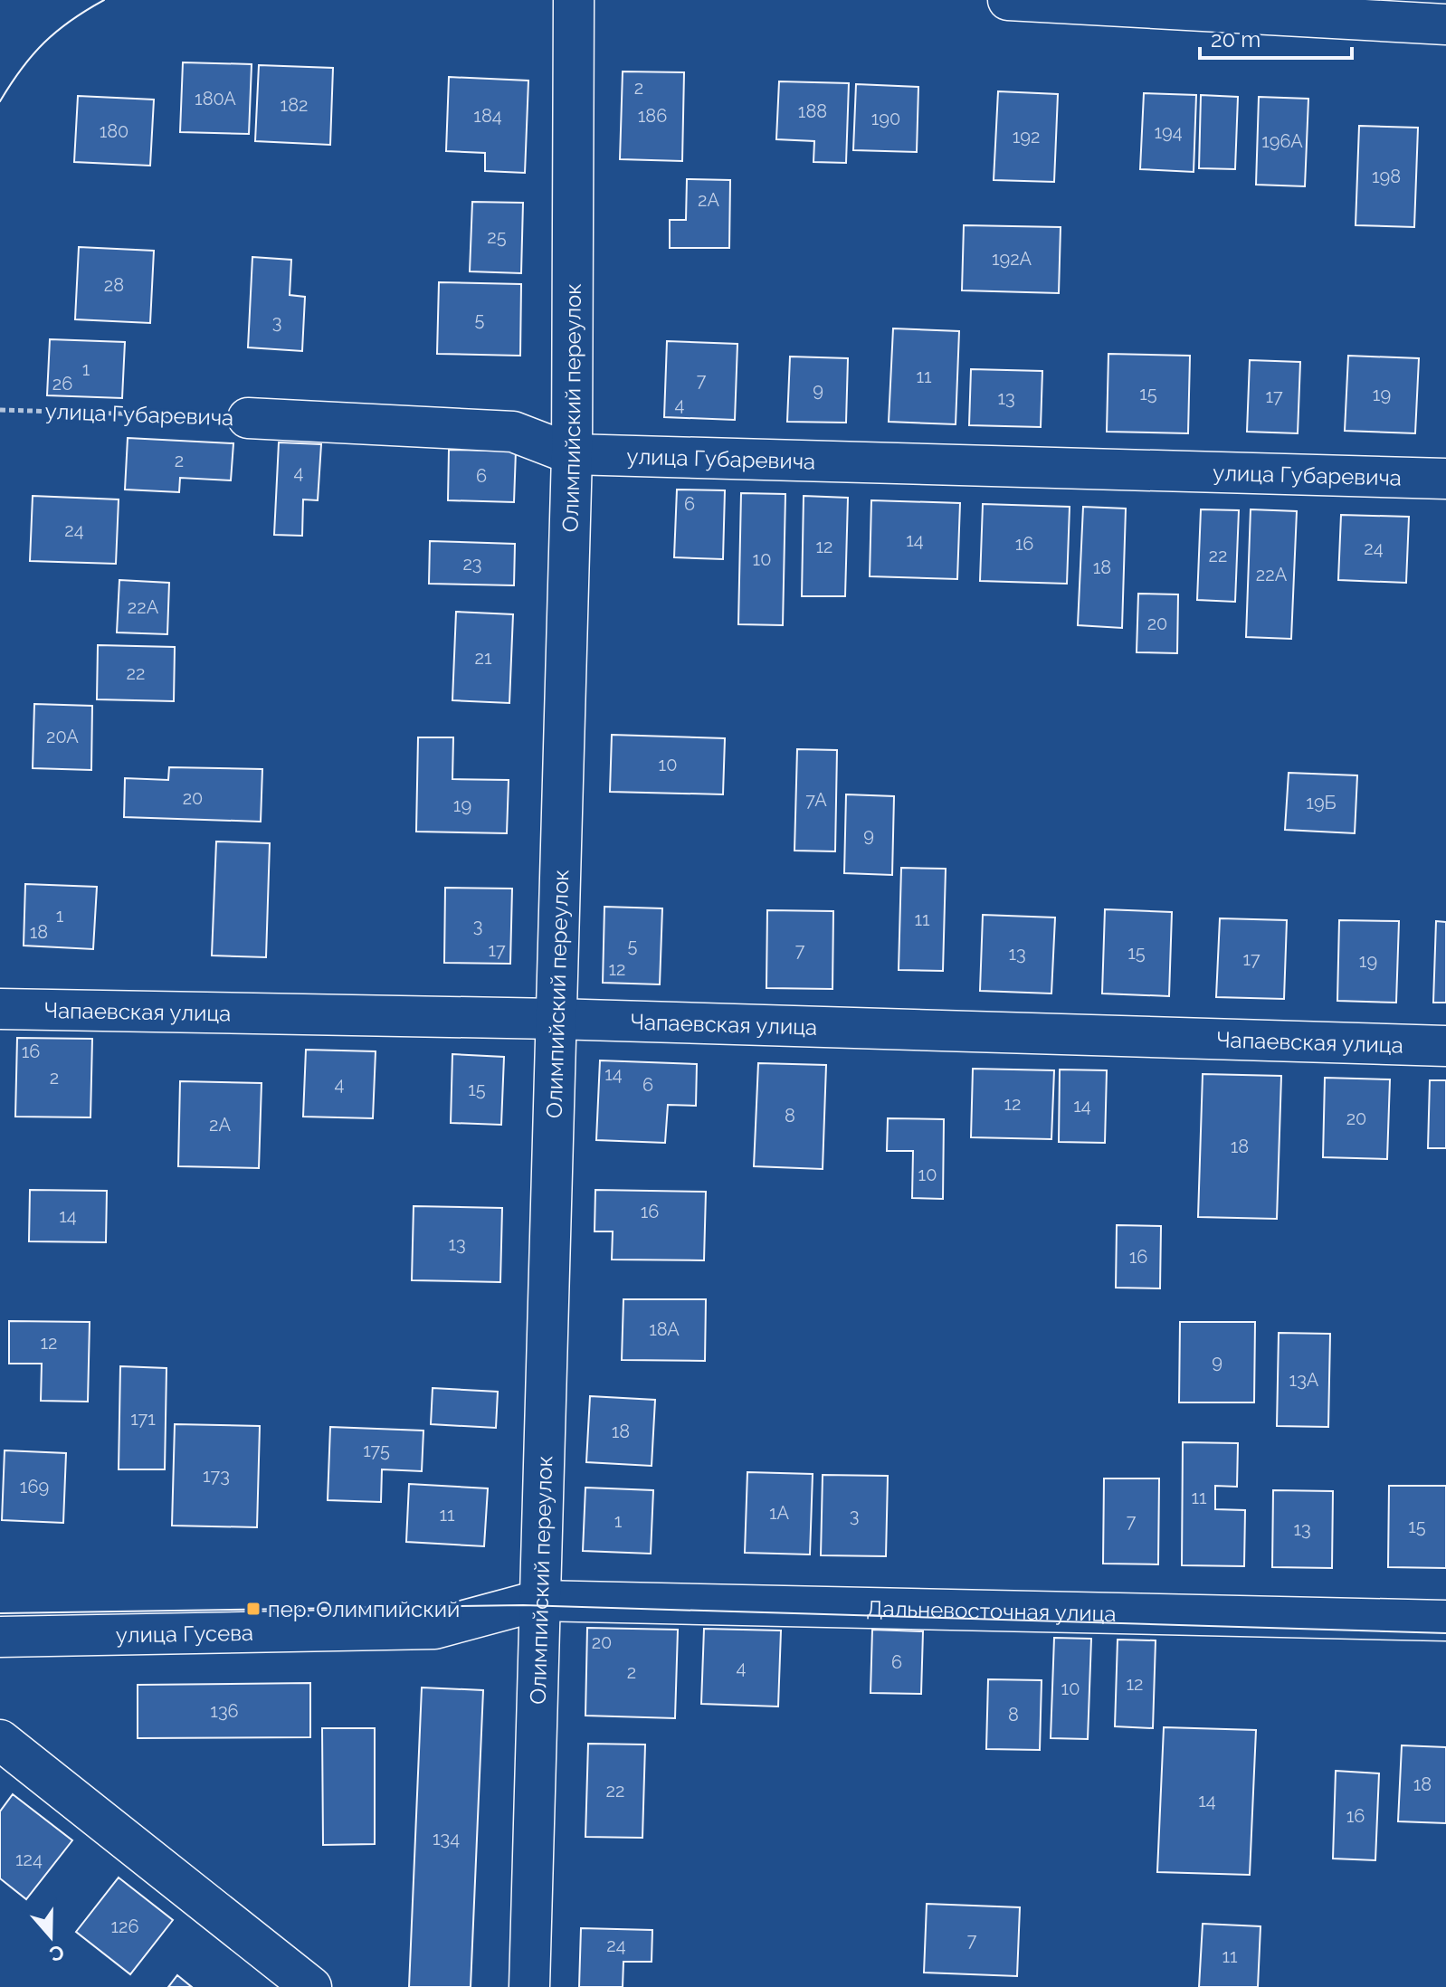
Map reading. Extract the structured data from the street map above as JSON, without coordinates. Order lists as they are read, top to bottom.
{
  "streets": {
    "street": [
      "Олимпийский переулок",
      "улица Губаревича",
      "Чапаевская улица",
      "Дальневосточная улица",
      "улица Гусева"
    ]
  },
  "crossings": [
    ["Олимпийский переулок", "улица Губаревича"],
    ["Олимпийский переулок", "Чапаевская улица"],
    ["Олимпийский переулок", "Дальневосточная улица"],
    ["Олимпийский переулок", "улица Гусева"],
    ["Дальневосточная улица", "улица Гусева"]
  ],
  "places": {
    "transit": ["пер. Олимпийский"]
  },
  "house_numbers": [
    "2",
    "180А",
    "182",
    "188",
    "184",
    "186",
    "190",
    "180",
    "194",
    "192",
    "196А",
    "198",
    "2А",
    "25",
    "192А",
    "28",
    "5",
    "3",
    "1",
    "11",
    "7",
    "26",
    "9",
    "15",
    "19",
    "17",
    "13",
    "4",
    "2",
    "4",
    "6",
    "6",
    "24",
    "14",
    "16",
    "12",
    "24",
    "22",
    "10",
    "23",
    "18",
    "22А",
    "22А",
    "20",
    "21",
    "22",
    "20А",
    "10",
    "20",
    "7А",
    "19Б",
    "19",
    "9",
    "1",
    "11",
    "3",
    "18",
    "5",
    "17",
    "7",
    "15",
    "13",
    "17",
    "19",
    "12",
    "16",
    "14",
    "2",
    "4",
    "6",
    "15",
    "12",
    "14",
    "8",
    "20",
    "2А",
    "18",
    "10",
    "16",
    "14",
    "13",
    "16",
    "18А",
    "12",
    "9",
    "13А",
    "171",
    "18",
    "175",
    "173",
    "169",
    "11",
    "1А",
    "11",
    "3",
    "1",
    "7",
    "15",
    "13",
    "20",
    "6",
    "4",
    "2",
    "12",
    "10",
    "136",
    "8",
    "18",
    "22",
    "14",
    "16",
    "134",
    "124",
    "126",
    "7",
    "24",
    "11"
  ],
  "scale_bar": "20 m",
  "north": "bottom"
}
